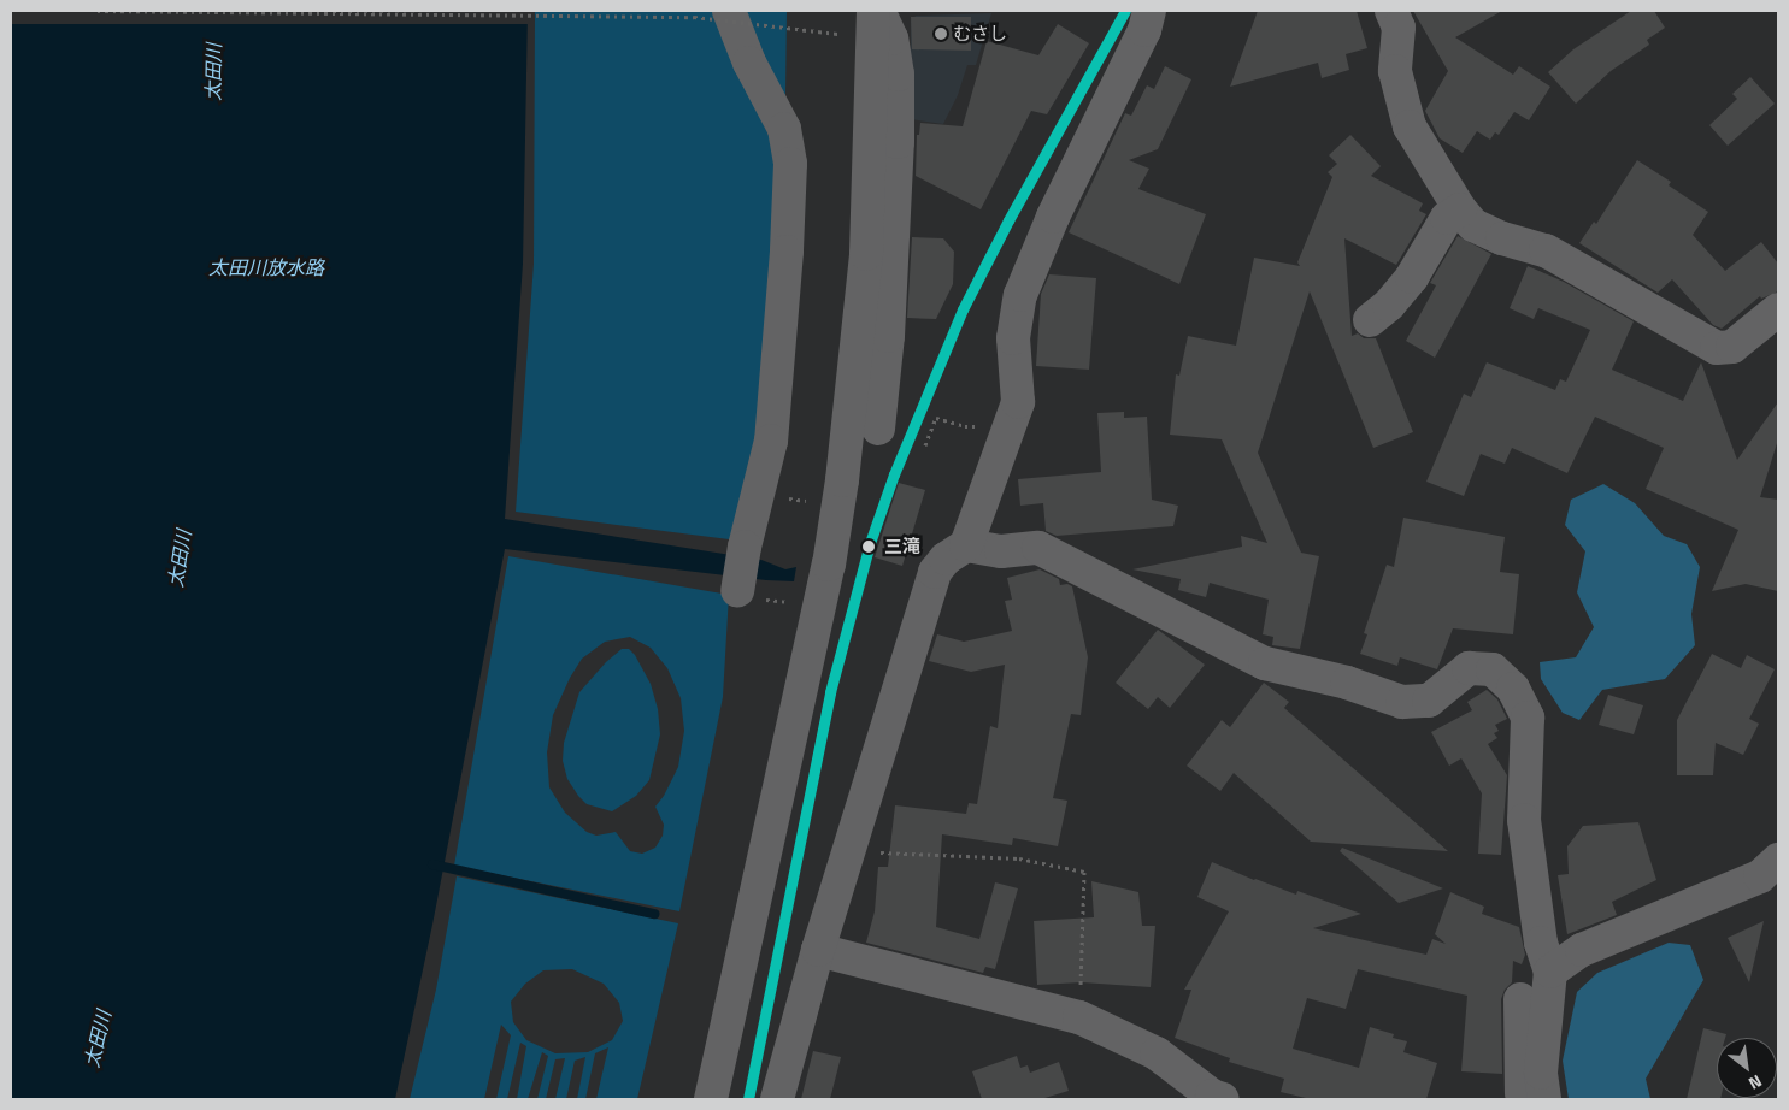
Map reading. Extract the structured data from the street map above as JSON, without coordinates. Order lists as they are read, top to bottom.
{
  "water": ["太田川", "太田川放水路"],
  "places": ["むさし", "三滝"],
  "north": "bottom right"
}
